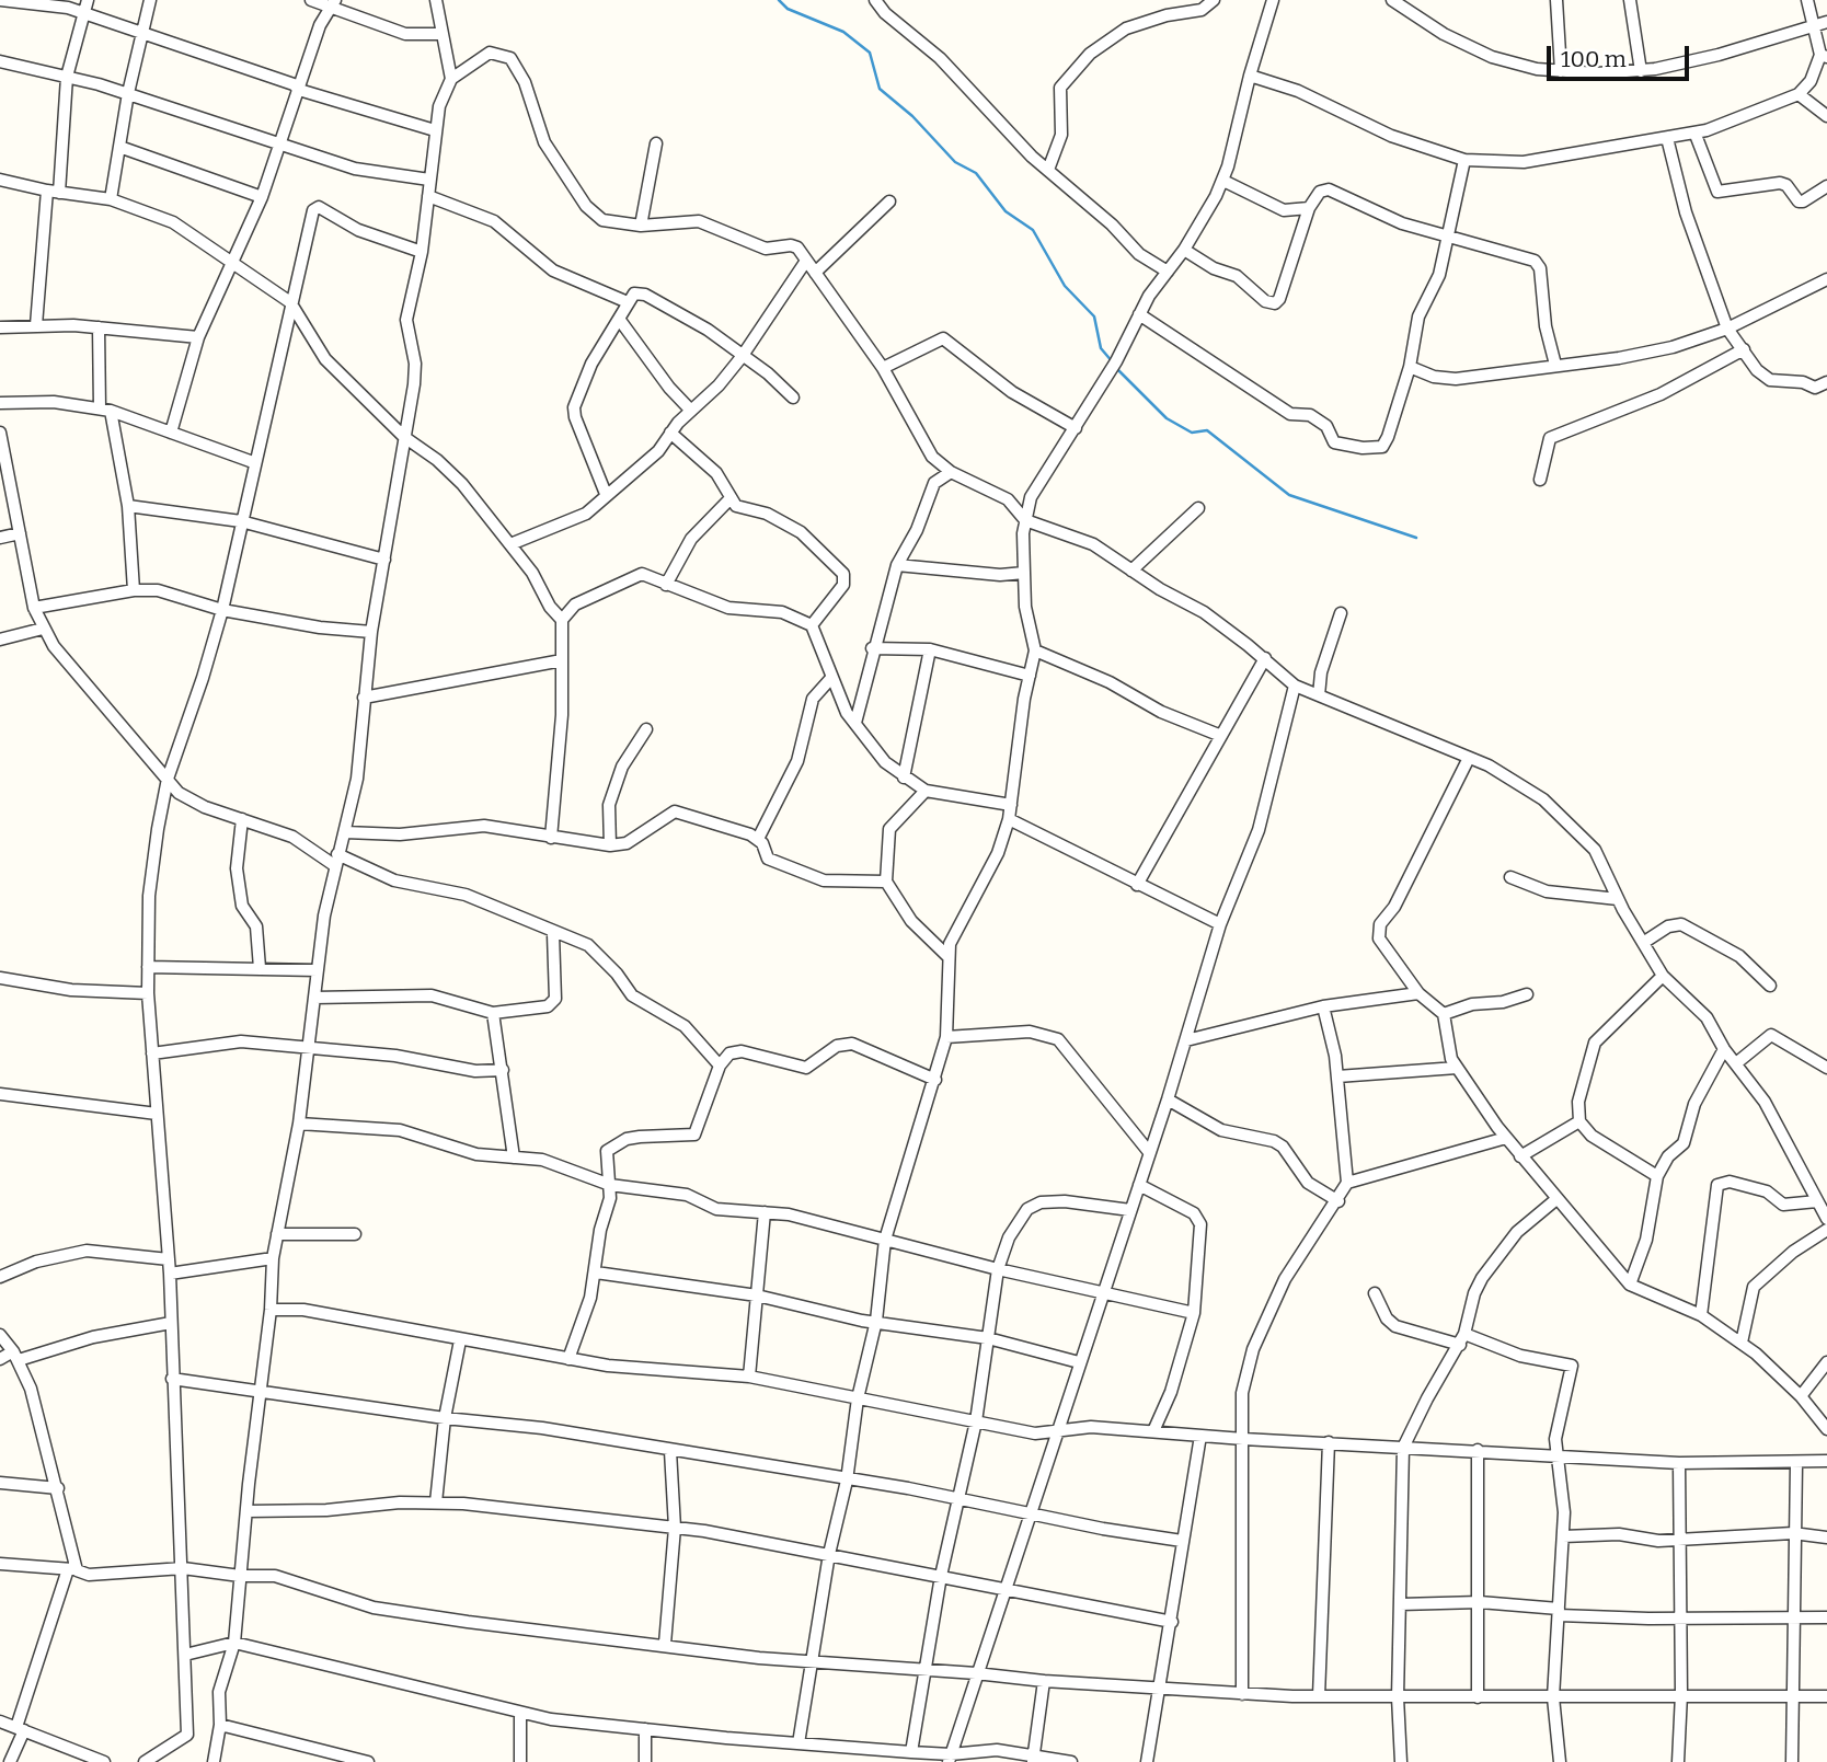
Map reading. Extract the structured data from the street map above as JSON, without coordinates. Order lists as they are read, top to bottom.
{
  "scale_bar": "100 m"
}
